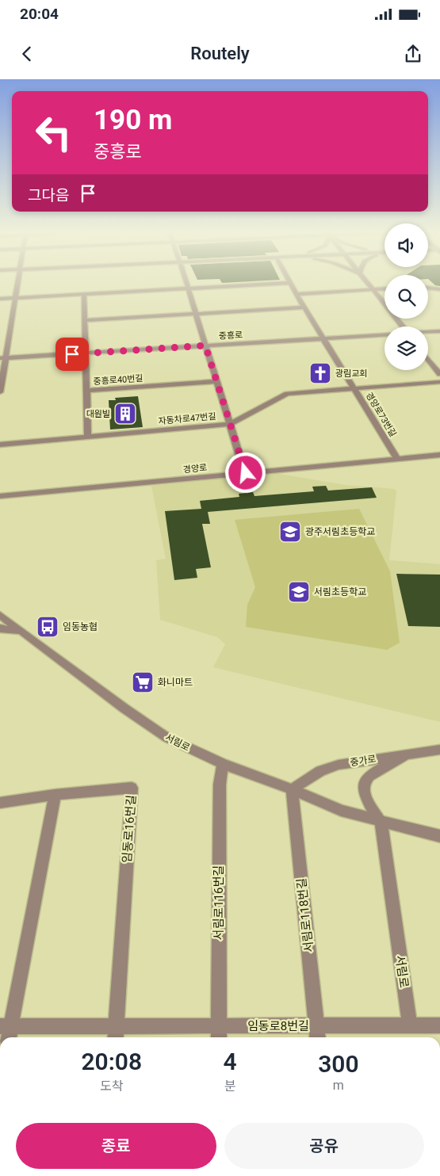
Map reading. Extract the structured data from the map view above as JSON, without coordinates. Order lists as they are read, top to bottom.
{
  "streets": {
    "street": [
      "중흥로",
      "중흥로40번길",
      "경양로73번길",
      "자동차로47번길",
      "경양로",
      "서림로",
      "중가로",
      "임동로16번길",
      "서림로116번길",
      "서림로118번길",
      "임동로8번길"
    ]
  },
  "crossings": [
    ["중흥로", "중흥로40번길"],
    ["중흥로", "경양로73번길"],
    ["중흥로40번길", "자동차로47번길"],
    ["경양로73번길", "자동차로47번길"],
    ["경양로73번길", "경양로"],
    ["서림로", "중가로"],
    ["서림로", "서림로116번길"],
    ["서림로", "서림로118번길"],
    ["서림로", "임동로8번길"],
    ["중가로", "서림로118번길"],
    ["임동로16번길", "임동로8번길"],
    ["서림로116번길", "임동로8번길"],
    ["서림로118번길", "임동로8번길"]
  ],
  "places": {
    "church": ["광림교회"],
    "building": ["대원빌"],
    "school or university": ["광주서림초등학교", "서림초등학교"],
    "bus stop": ["임동농협"],
    "supermarket": ["화니마트"]
  },
  "page": {
    "status": "20:04",
    "header": "Routely",
    "turn": ["190 m", "중흥로"],
    "then": "그다음",
    "eta": [
      "20:08",
      "도착",
      "4",
      "분",
      "300",
      "m"
    ],
    "buttons": ["종료", "공유"]
  }
}
